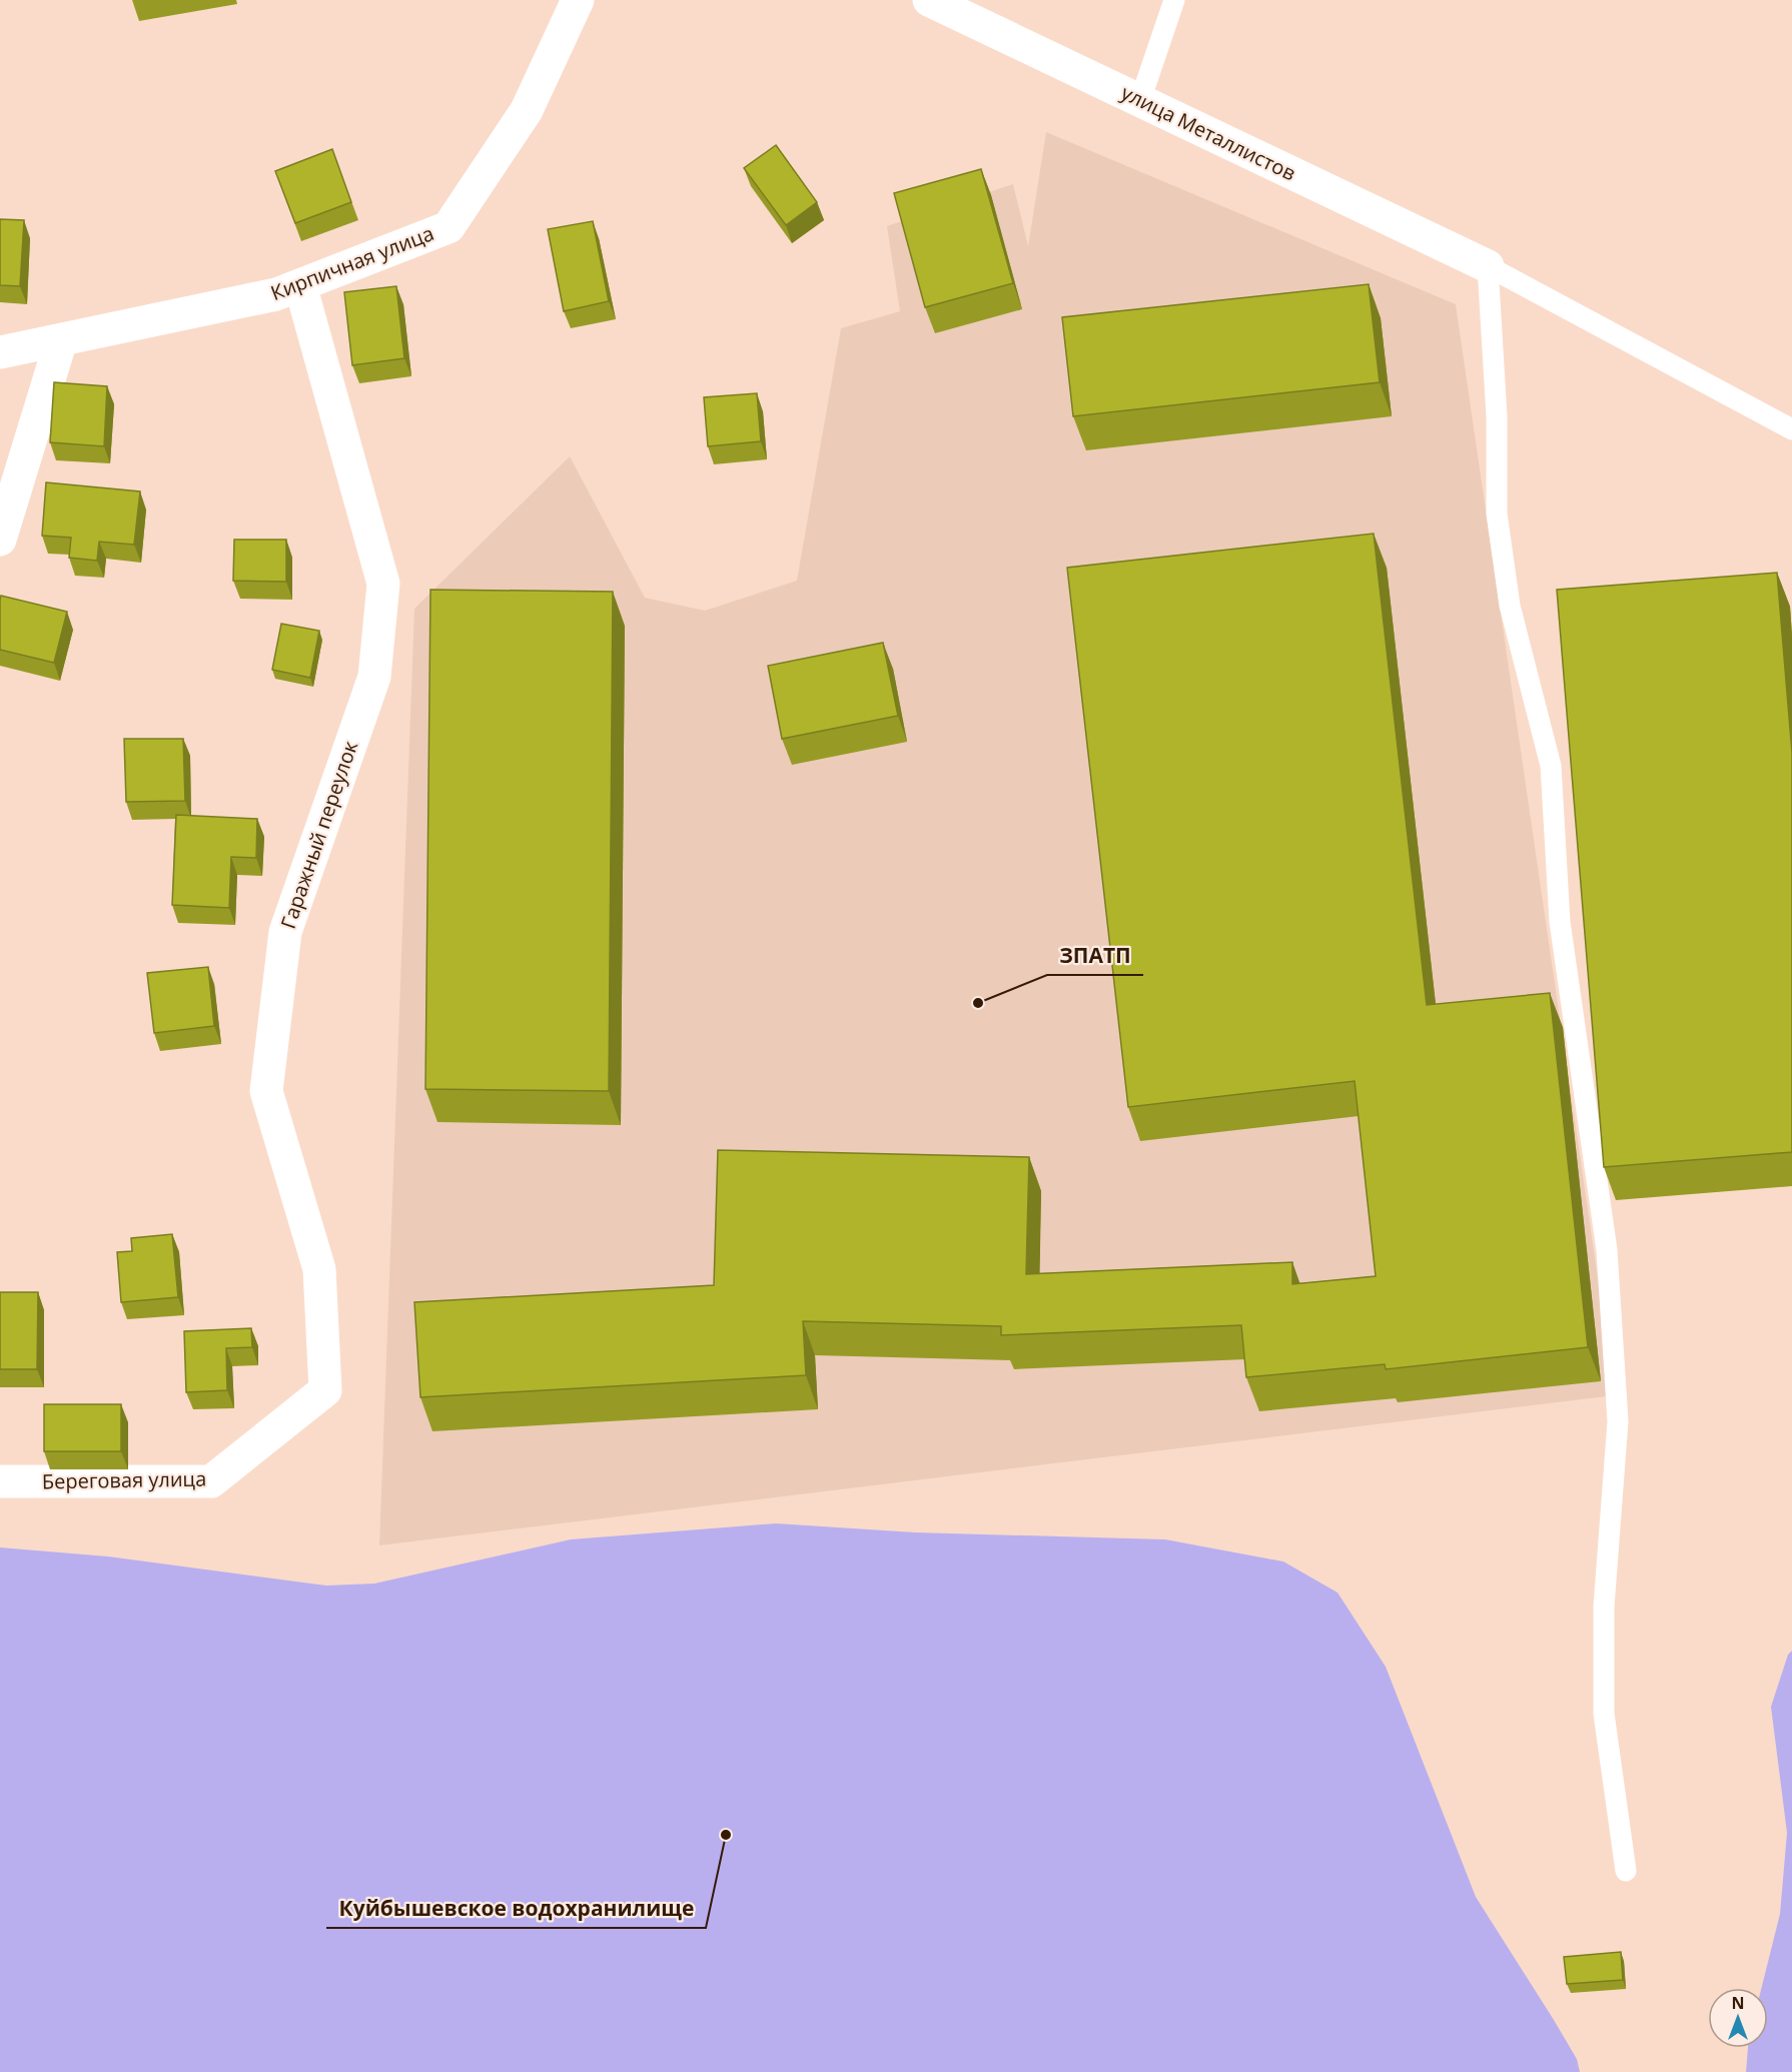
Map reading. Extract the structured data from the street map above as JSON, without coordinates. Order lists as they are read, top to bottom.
{
  "streets": {
    "street": [
      "улица Металлистов",
      "Кирпичная улица",
      "Гаражный переулок",
      "Береговая улица"
    ]
  },
  "crossings": [
    ["Кирпичная улица", "Гаражный переулок"],
    ["Гаражный переулок", "Береговая улица"]
  ],
  "places": ["ЗПАТП", "Куйбышевское водохранилище"],
  "north": "top"
}
